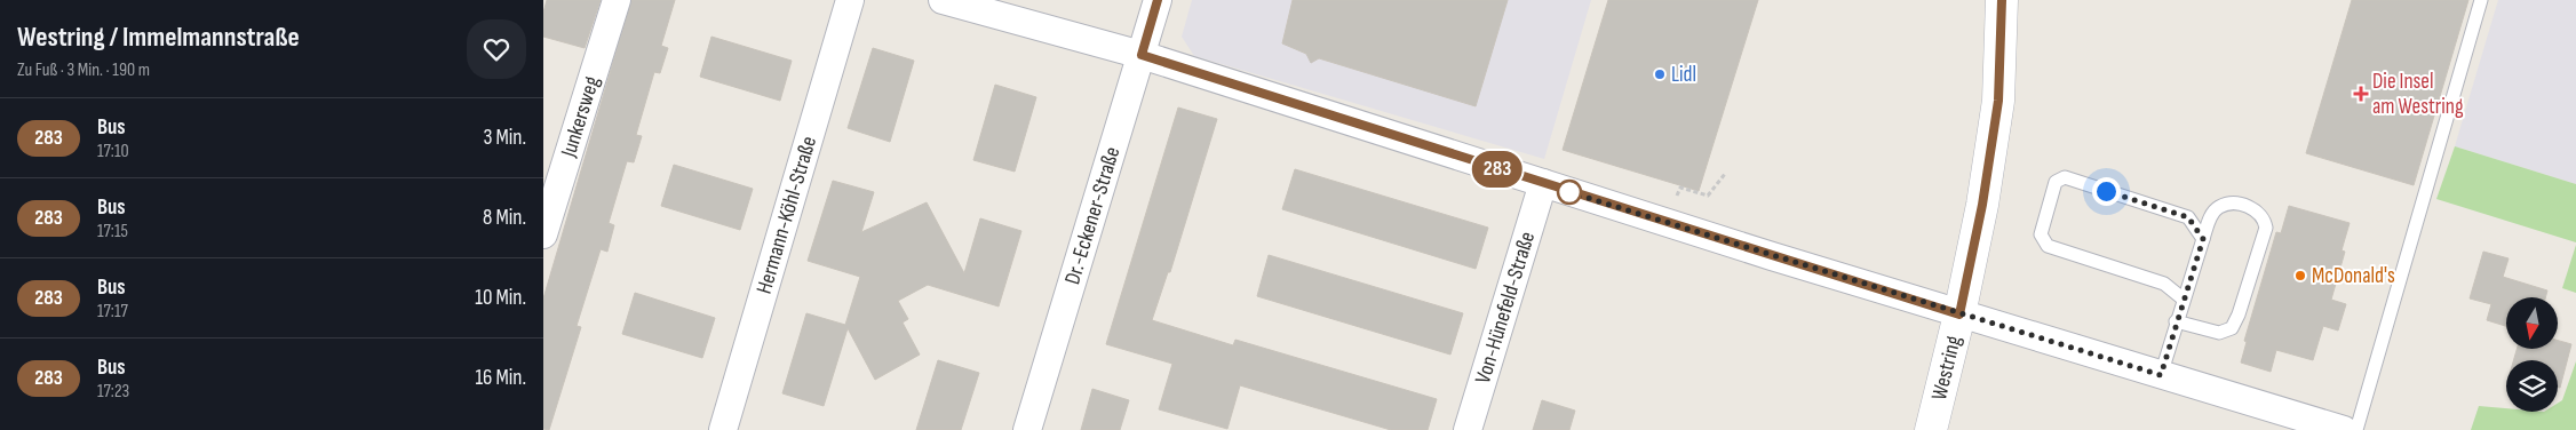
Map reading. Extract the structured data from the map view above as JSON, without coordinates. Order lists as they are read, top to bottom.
{
  "streets": {
    "main road": ["Westring"],
    "street": [
      "Junkersweg",
      "Hermann-Köhl-Straße",
      "Dr.-Eckener-Straße",
      "Von-Hünefeld-Straße"
    ]
  },
  "places": {
    "other": ["Lidl", "McDonald's"],
    "health": ["Die Insel am Westring"]
  },
  "lines": ["bus line 283"],
  "north": "bottom",
  "page": {
    "heading": ["Westring / Immelmannstraße", "Zu Fuß · 3 Min. · 190 m"],
    "on_map": "283",
    "list": [
      {
        "mark": "283",
        "name": "Bus",
        "note": "17:10",
        "value": "3 Min."
      },
      {
        "mark": "283",
        "name": "Bus",
        "note": "17:15",
        "value": "8 Min."
      },
      {
        "mark": "283",
        "name": "Bus",
        "note": "17:17",
        "value": "10 Min."
      },
      {
        "mark": "283",
        "name": "Bus",
        "note": "17:23",
        "value": "16 Min."
      }
    ]
  }
}
